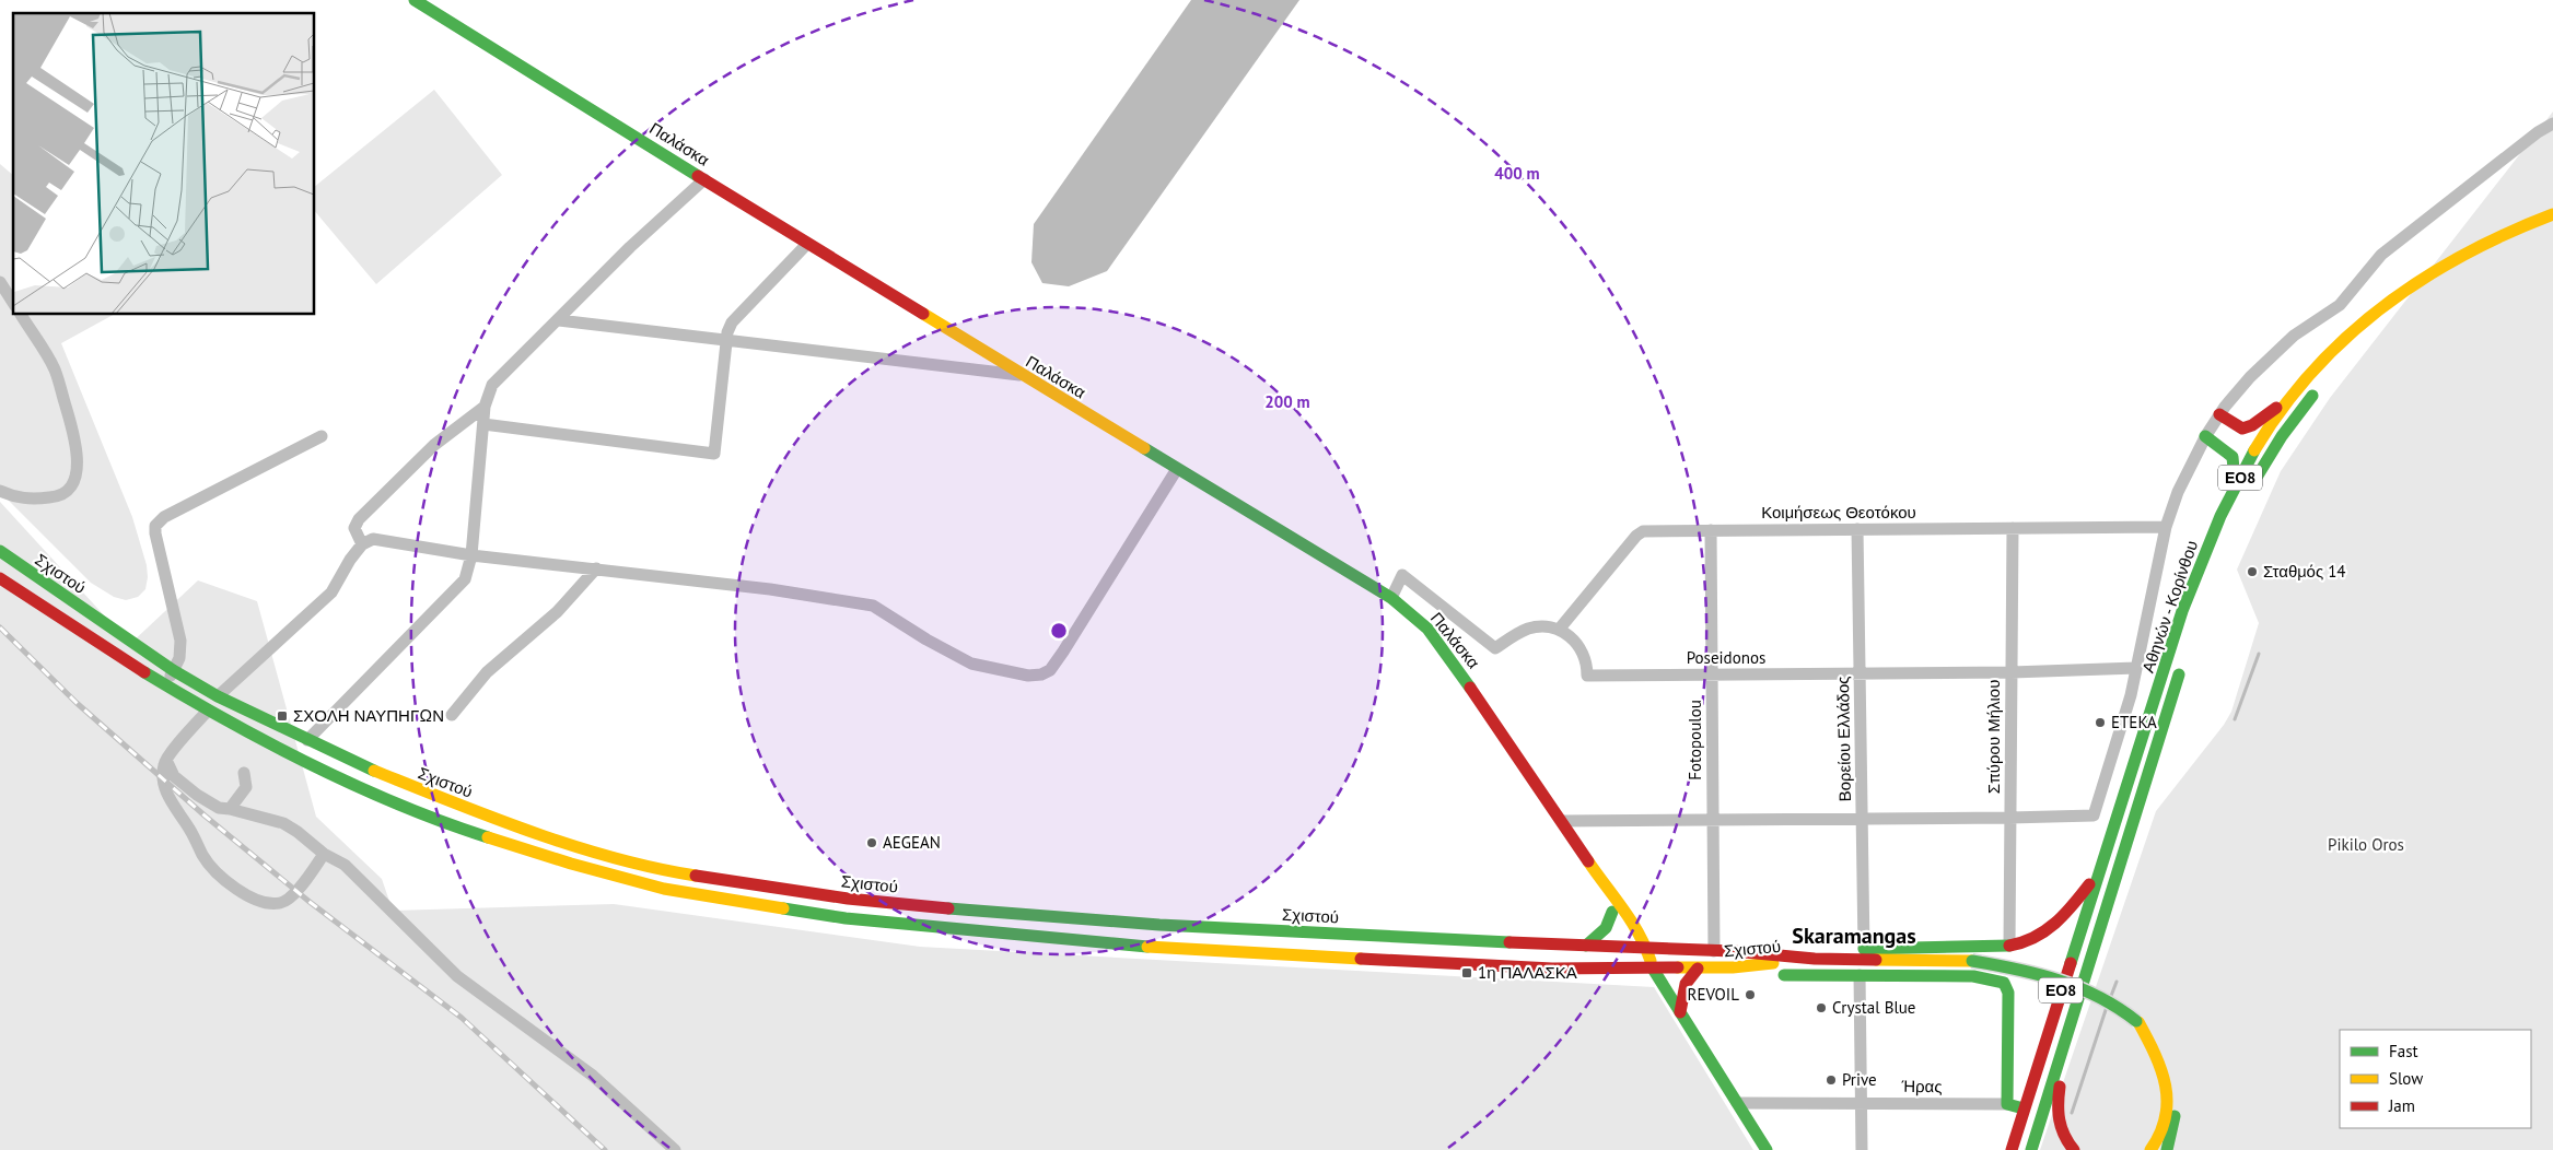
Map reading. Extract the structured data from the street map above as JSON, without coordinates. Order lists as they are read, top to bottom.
{
  "streets": {
    "main road": [
      "Παλάσκα",
      "ΕΟ8",
      "Σχιστού",
      "Αθηνών - Κορίνθου",
      "Ήρας"
    ],
    "street": [
      "Κοιμήσεως Θεοτόκου",
      "Poseidonos",
      "Σπύρου Μήλιου",
      "Βορείου Ελλάδος",
      "Fotopoulou"
    ]
  },
  "crossings": [
    ["Παλάσκα", "Σχιστού"],
    ["Παλάσκα", "Ήρας"],
    ["Κοιμήσεως Θεοτόκου", "Poseidonos"],
    ["Κοιμήσεως Θεοτόκου", "Σπύρου Μήλιου"],
    ["Κοιμήσεως Θεοτόκου", "Βορείου Ελλάδος"],
    ["Κοιμήσεως Θεοτόκου", "Fotopoulou"],
    ["Σχιστού", "Fotopoulou"],
    ["Σχιστού", "Ήρας"],
    ["Αθηνών - Κορίνθου", "Ήρας"],
    ["Poseidonos", "Σπύρου Μήλιου"],
    ["Poseidonos", "Βορείου Ελλάδος"],
    ["Poseidonos", "Fotopoulou"]
  ],
  "districts": ["Skaramangas"],
  "parks": ["Pikilo Oros"],
  "places": {
    "other": [
      "Σταθμός 14",
      "ETEKA",
      "AEGEAN",
      "REVOIL",
      "Crystal Blue",
      "Prive"
    ],
    "transit": ["ΣΧΟΛΗ ΝΑΥΠΗΓΩΝ", "1η ΠΑΛΑΣΚΑ"]
  },
  "legend": ["Fast", "Slow", "Jam"],
  "rings": ["400 m", "200 m"]
}
